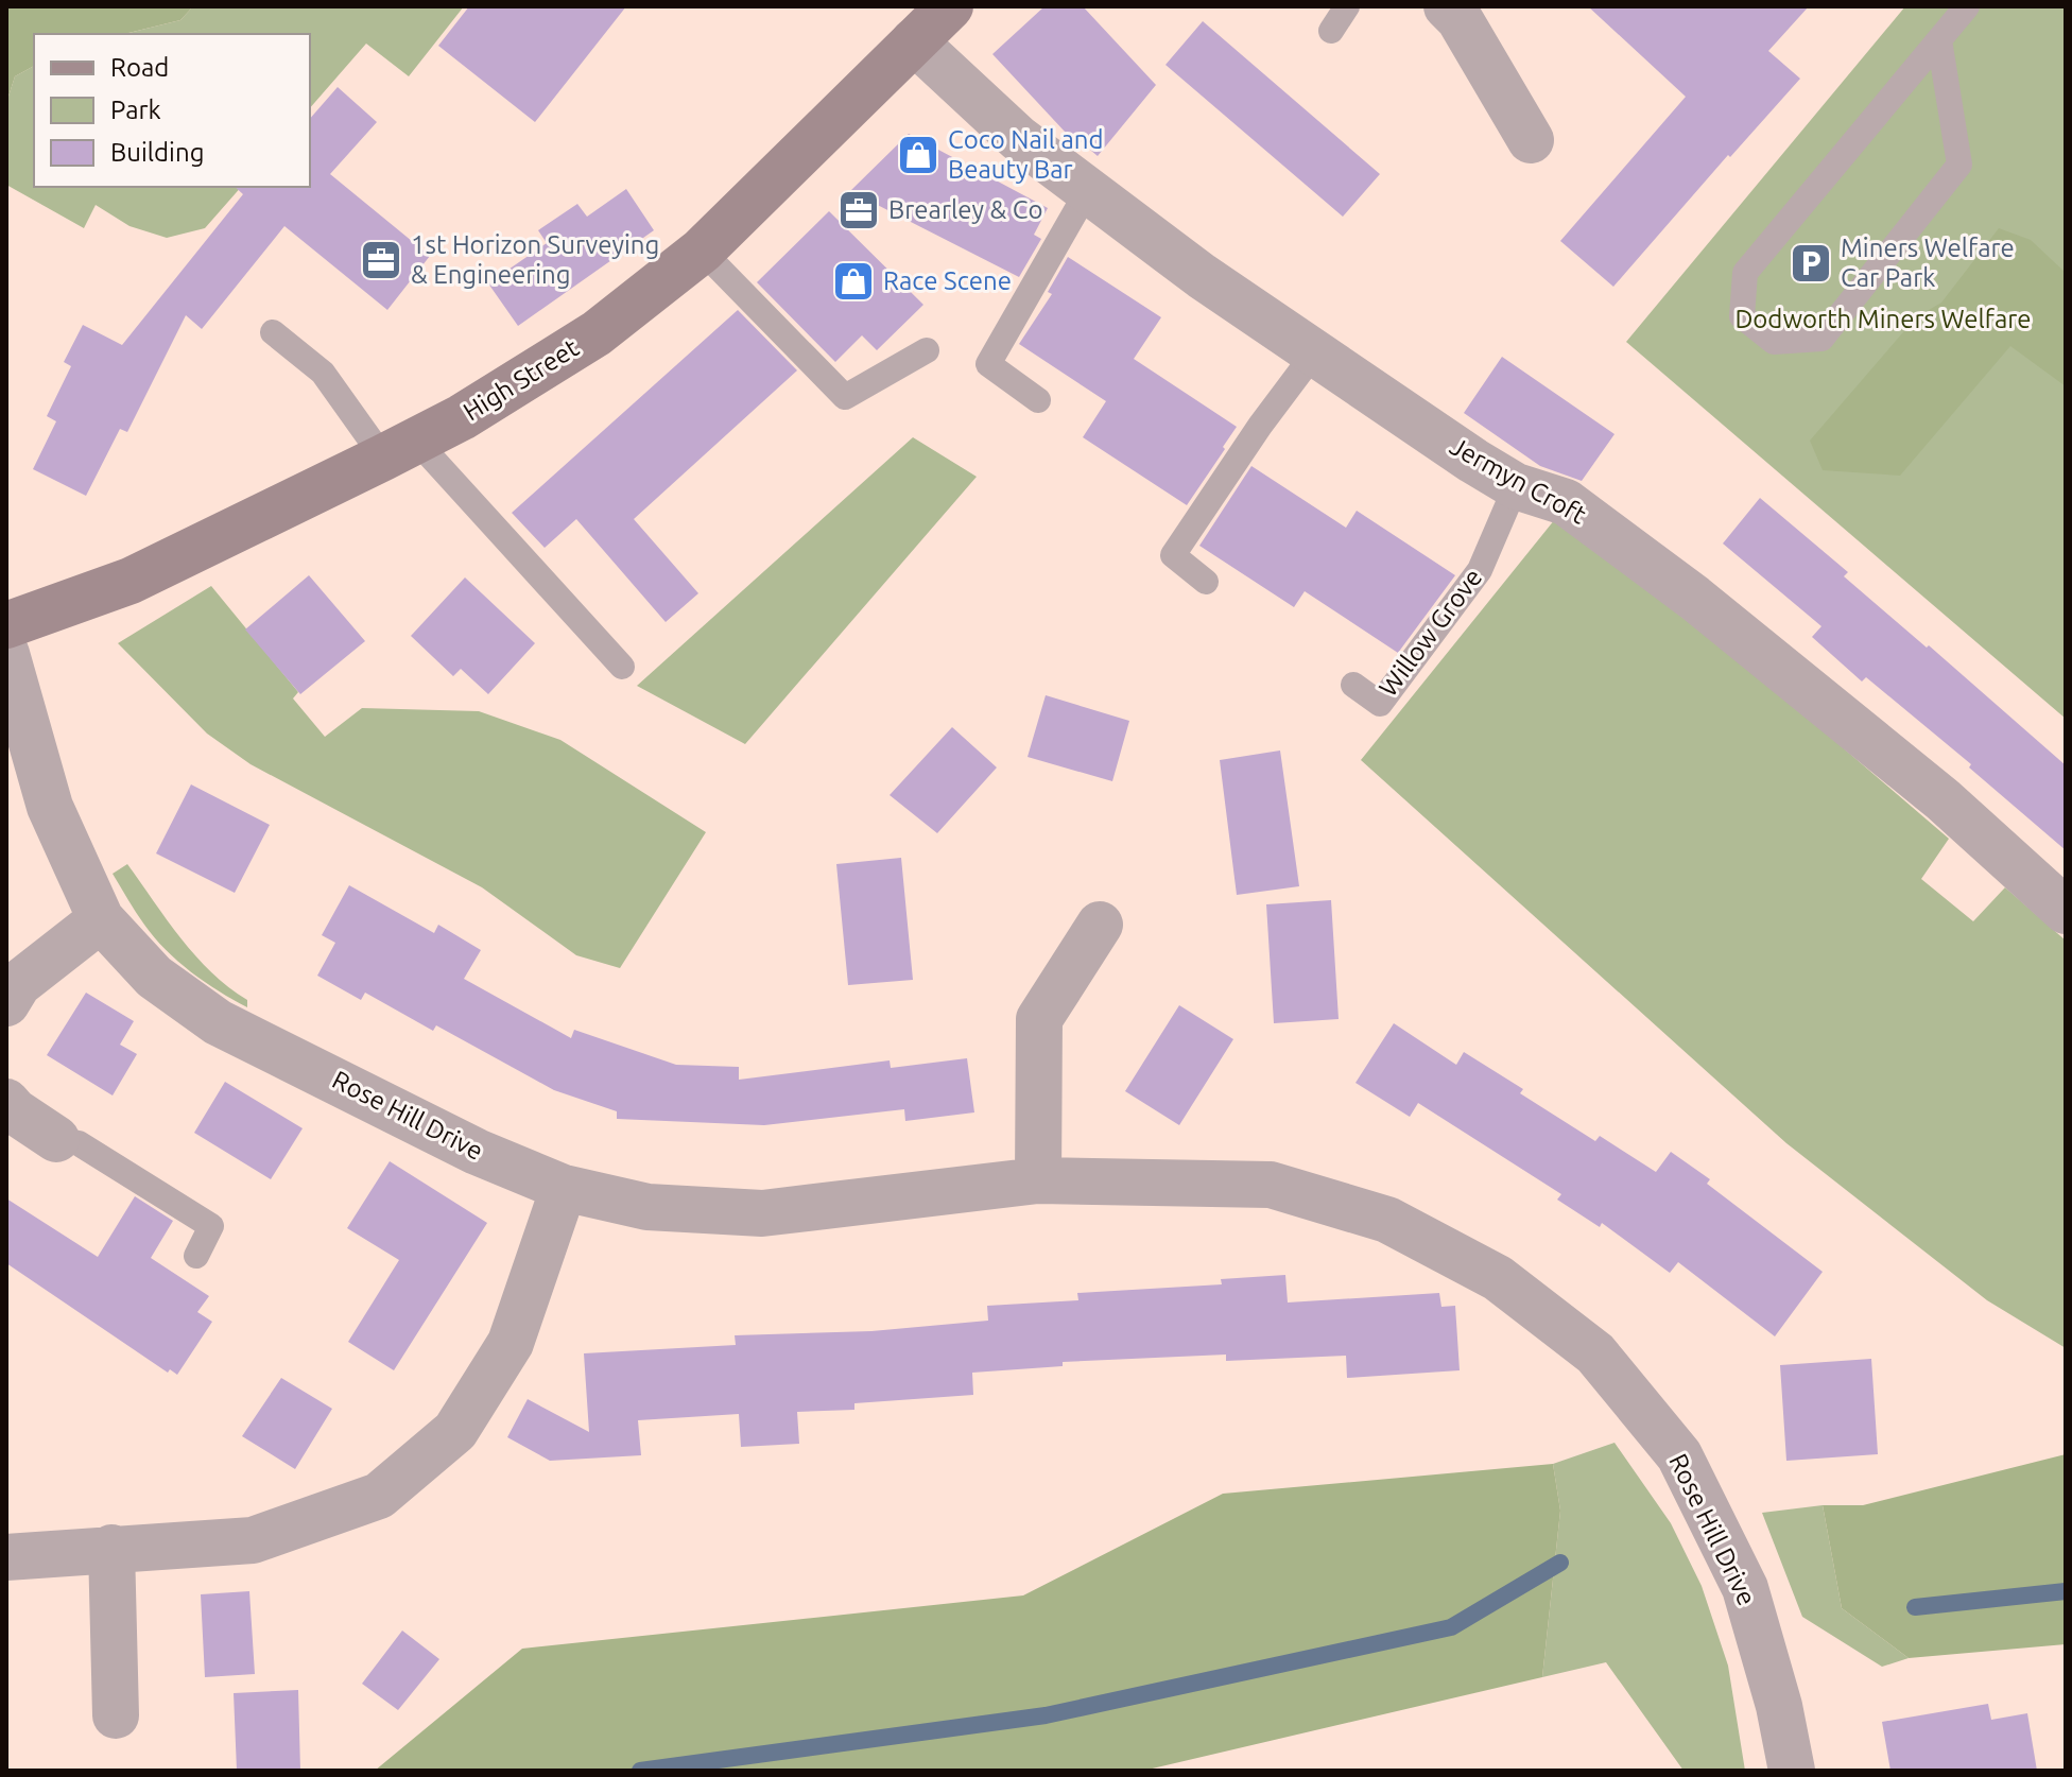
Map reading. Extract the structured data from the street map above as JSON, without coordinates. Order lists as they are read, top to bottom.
{
  "streets": {
    "main road": ["High Street"],
    "street": ["Jermyn Croft", "Rose Hill Drive"],
    "lane": ["Willow Grove"]
  },
  "crossings": [
    ["High Street", "Jermyn Croft"],
    ["Jermyn Croft", "Willow Grove"]
  ],
  "parks": ["Dodworth Miners Welfare"],
  "places": {
    "shop": ["Coco Nail and Beauty Bar", "Race Scene"],
    "office": ["Brearley & Co", "1st Horizon Surveying & Engineering"],
    "parking": ["Miners Welfare Car Park"]
  },
  "legend": ["Road", "Park", "Building"]
}
